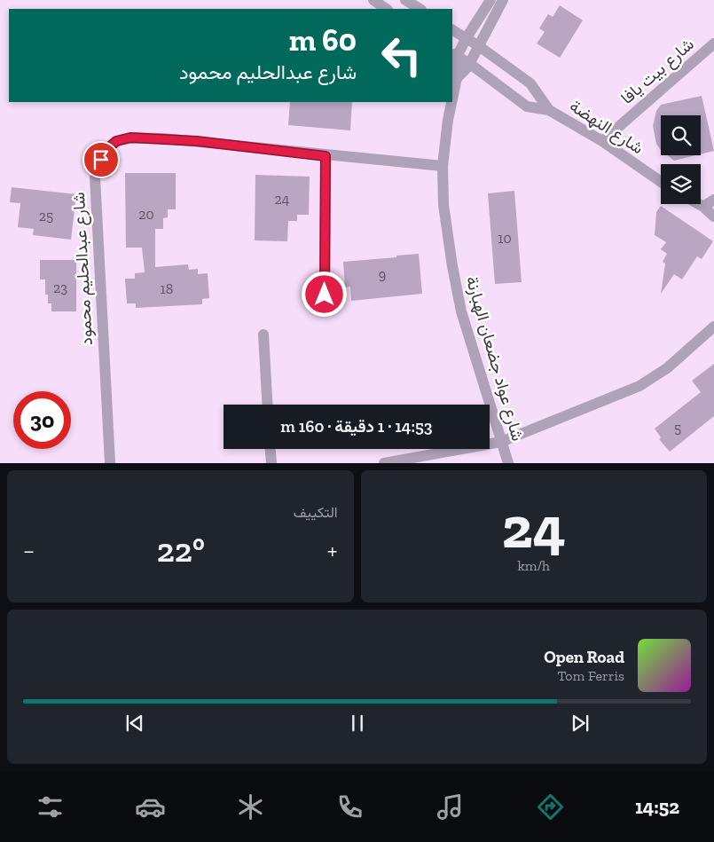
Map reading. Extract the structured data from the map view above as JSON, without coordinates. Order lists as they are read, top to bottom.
{
  "streets": {
    "street": [
      "شارع بيت يافا",
      "شارع النهضة",
      "شارع عبدالحليم محمود",
      "شارع عواد جضعان الهبارنة"
    ]
  },
  "crossings": [
    ["شارع بيت يافا", "شارع النهضة"],
    ["شارع النهضة", "شارع عواد جضعان الهبارنة"],
    ["شارع عبدالحليم محمود", "شارع عواد جضعان الهبارنة"]
  ],
  "house_numbers": [
    "24",
    "20",
    "25",
    "10",
    "9",
    "23",
    "18",
    "5"
  ],
  "page": {
    "turn": ["60 m", "شارع عبدالحليم محمود"],
    "limit": "30",
    "trip": "14:53 · 1 دقيقة · 160 m",
    "tile": [
      ["24", "km/h"],
      "التكييف"
    ],
    "heat": ["−", "22°", "+"],
    "song": ["Open Road", "Tom Ferris"],
    "tabs": "14:52"
  }
}
